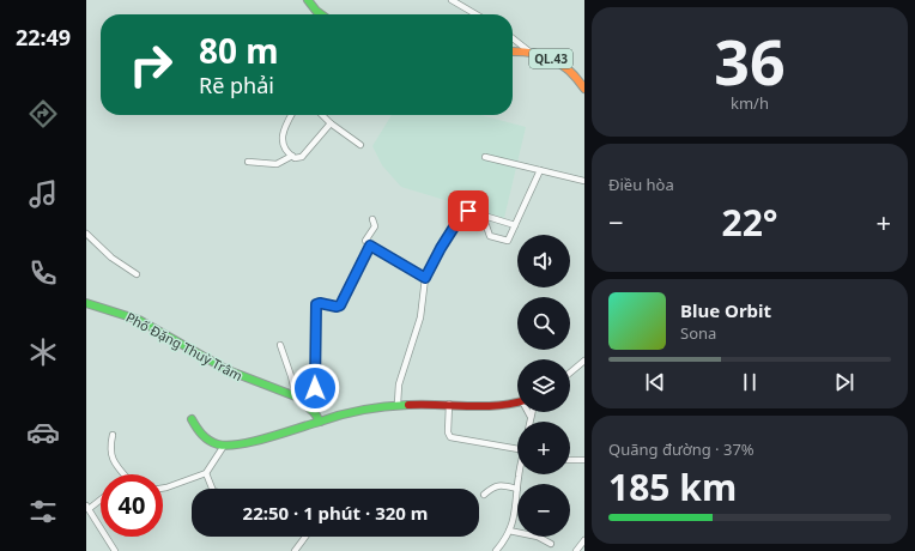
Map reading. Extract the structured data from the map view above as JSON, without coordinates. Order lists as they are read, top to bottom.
{
  "streets": {
    "street": ["QL.43", "Phố Đặng Thuỳ Trâm"]
  },
  "page": {
    "tabs": "22:49",
    "tile": [
      ["36", "km/h"],
      "Điều hòa",
      ["Quãng đường · 37%", "185 km"]
    ],
    "turn": ["80 m", "Rẽ phải"],
    "heat": ["−", "22°", "+"],
    "map_buttons": ["+", "−"],
    "song": ["Blue Orbit", "Sona"],
    "limit": "40",
    "trip": "22:50 · 1 phút · 320 m"
  }
}
